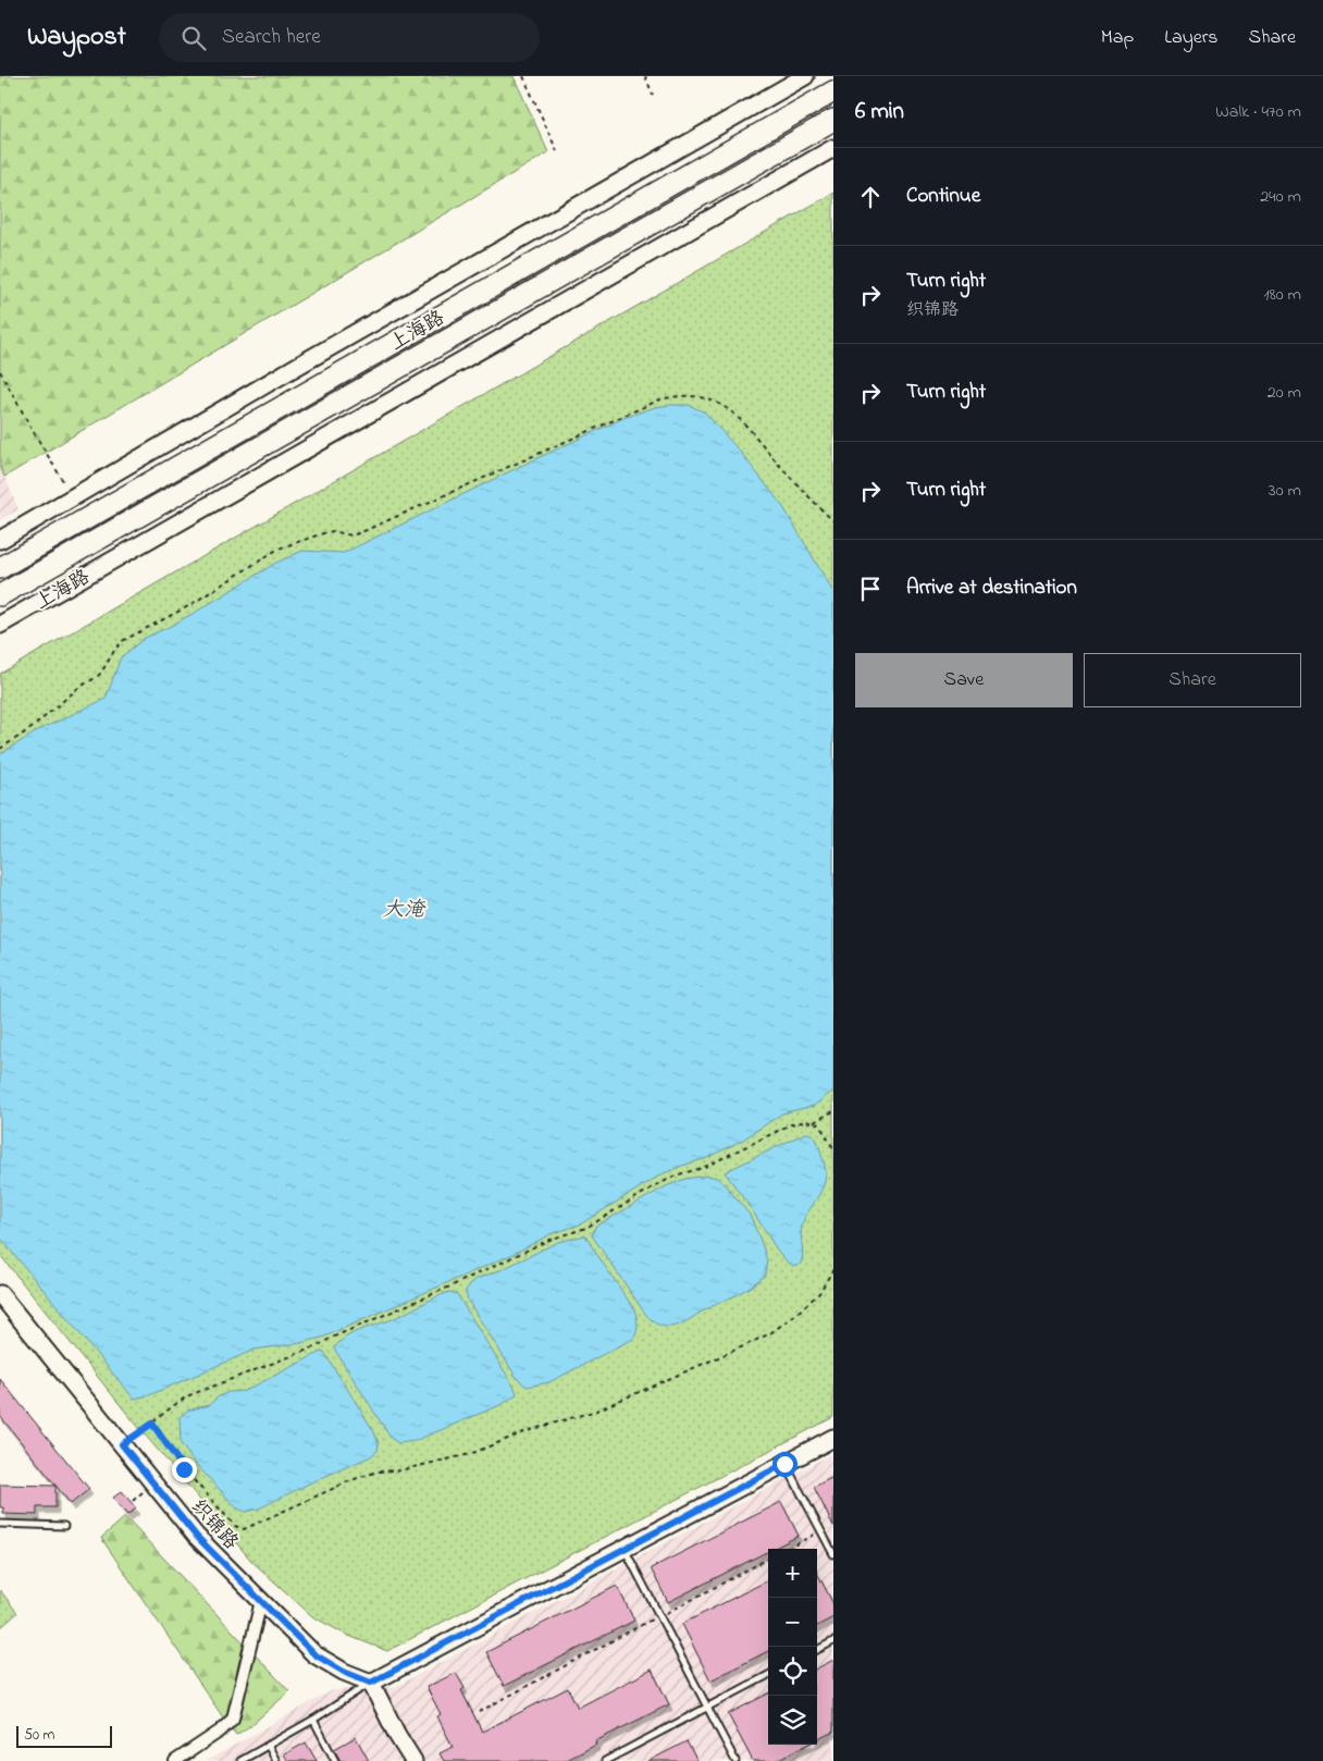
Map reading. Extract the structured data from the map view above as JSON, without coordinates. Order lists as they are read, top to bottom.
{
  "streets": {
    "highway": ["上海路"],
    "main road": ["织锦路"]
  },
  "water": ["大淹"],
  "scale_bar": "50 m",
  "page": {
    "header": "Waypost",
    "search": "Search here",
    "nav": ["Map", "Layers", "Share"],
    "heading": ["6 min", "Walk · 470 m"],
    "list": [
      ["Continue", "240 m"],
      ["Turn right", "织锦路", "180 m"],
      ["Turn right", "20 m"],
      ["Turn right", "30 m"],
      "Arrive at destination"
    ],
    "buttons": ["Save", "Share"],
    "map_buttons": ["+", "−"],
    "scale": "50 m"
  }
}
